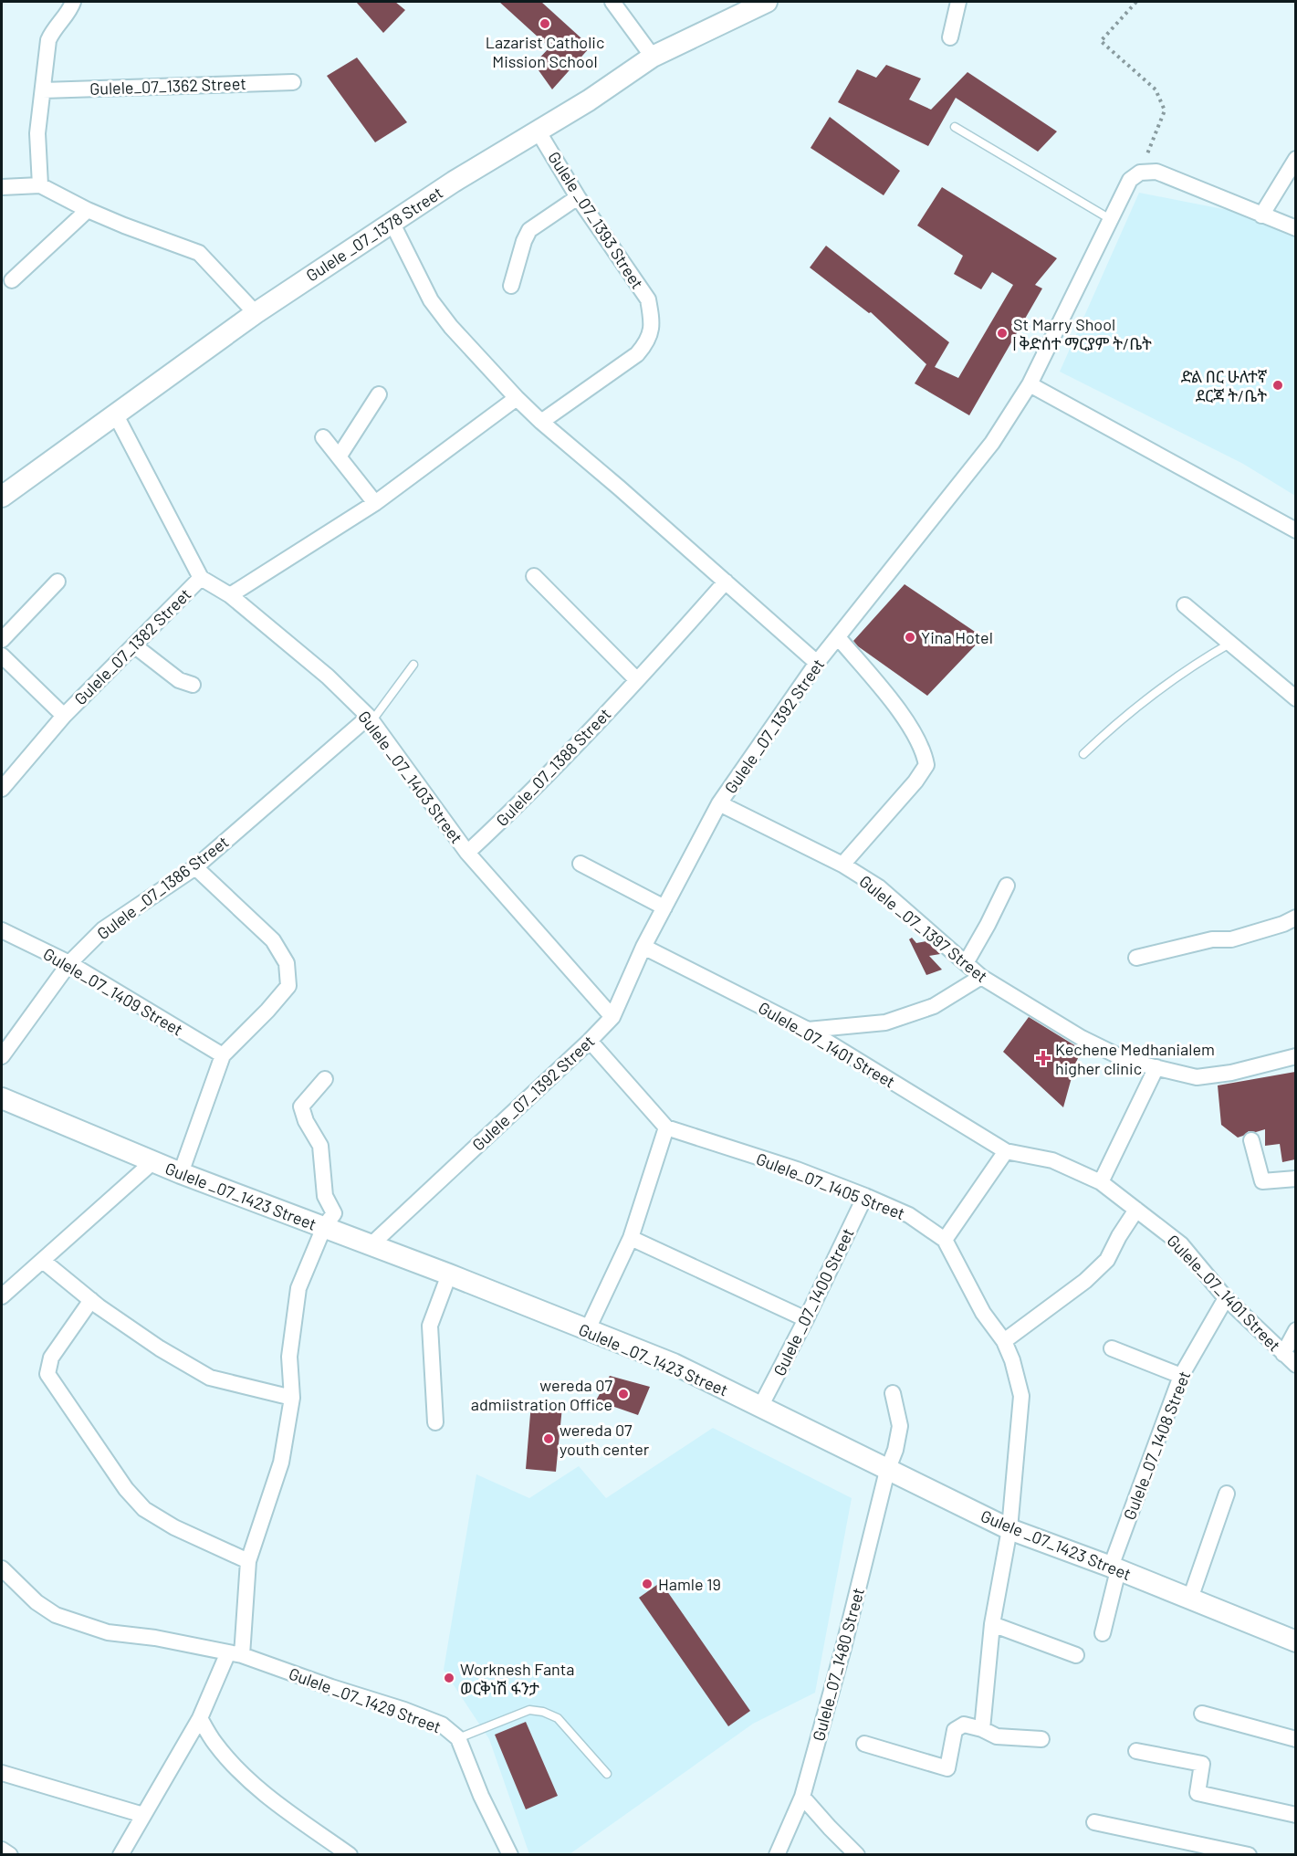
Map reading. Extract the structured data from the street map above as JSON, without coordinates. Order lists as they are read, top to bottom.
{
  "streets": {
    "main road": ["Gulele _07_1378 Street", "Gulele _07_1423 Street"],
    "street": [
      "Gulele_07_1362 Street",
      "Gulele _07_1393 Street",
      "Gulele_07_1382 Street",
      "Gulele _07_1392 Street",
      "Gulele_07_1388 Street",
      "Gulele _07_1403 Street",
      "Gulele _07_1386 Street",
      "Gulele _07_1397 Street",
      "Gulele_07_1409 Street",
      "Gulele_07_1401 Street",
      "Gulele_07_1405 Street",
      "Gulele _07_1400 Street",
      "Gulele_07_1408 Street",
      "Gulele_07_1480 Street",
      "Gulele _07_1429 Street"
    ]
  },
  "crossings": [
    ["Gulele _07_1393 Street", "Gulele _07_1378 Street"],
    ["Gulele_07_1382 Street", "Gulele _07_1403 Street"],
    ["Gulele _07_1392 Street", "Gulele _07_1403 Street"],
    ["Gulele _07_1392 Street", "Gulele _07_1397 Street"],
    ["Gulele _07_1392 Street", "Gulele_07_1401 Street"],
    ["Gulele _07_1392 Street", "Gulele _07_1423 Street"],
    ["Gulele_07_1388 Street", "Gulele _07_1403 Street"],
    ["Gulele _07_1403 Street", "Gulele _07_1386 Street"],
    ["Gulele _07_1386 Street", "Gulele_07_1409 Street"],
    ["Gulele_07_1401 Street", "Gulele_07_1408 Street"],
    ["Gulele_07_1405 Street", "Gulele _07_1423 Street"],
    ["Gulele_07_1405 Street", "Gulele _07_1400 Street"],
    ["Gulele _07_1423 Street", "Gulele _07_1400 Street"],
    ["Gulele _07_1423 Street", "Gulele_07_1408 Street"],
    ["Gulele _07_1423 Street", "Gulele_07_1480 Street"]
  ],
  "places": {
    "other": [
      "Lazarist Catholic Mission School",
      "St Marry Shool | ቅድሰተ ማርያም ት/ቤት",
      "ድል በር ሁለተኛ ደርጃ ት/ቤት",
      "Yina Hotel",
      "wereda 07 admiistration Office",
      "wereda 07 youth center",
      "Hamle 19",
      "Worknesh Fanta ወርቅነሽ ፋንታ"
    ],
    "health": ["Kechene Medhanialem higher clinic"]
  }
}
